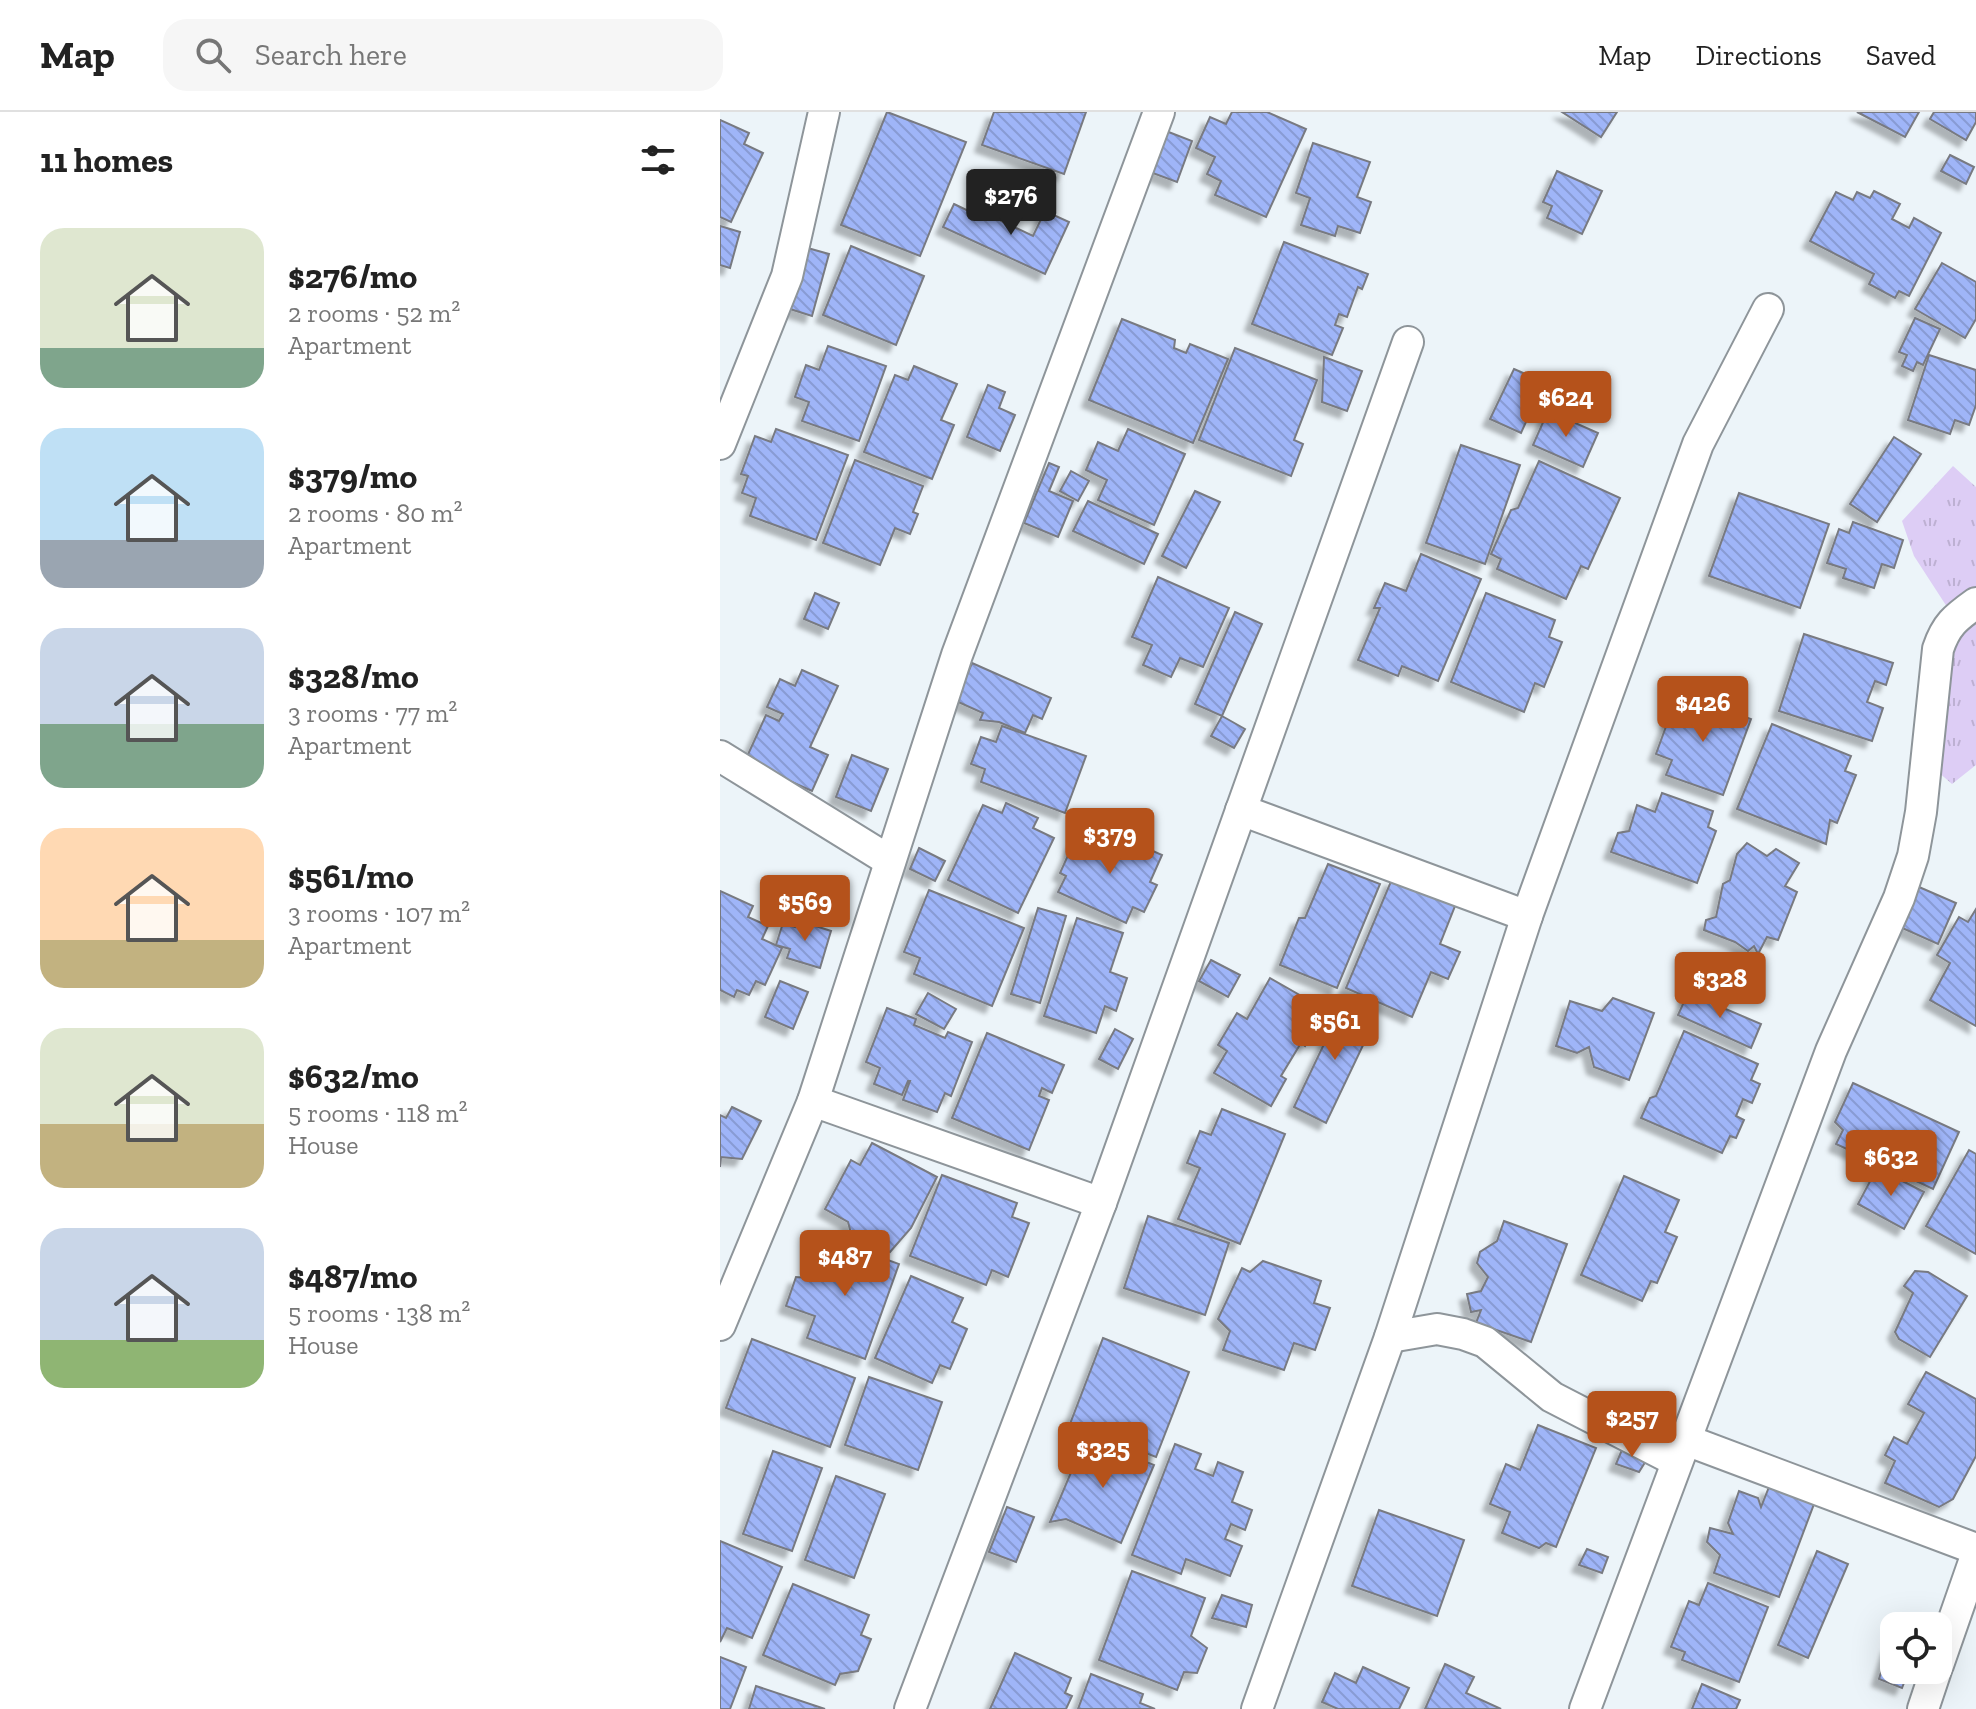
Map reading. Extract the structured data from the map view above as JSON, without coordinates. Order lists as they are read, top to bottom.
{
  "page": {
    "header": "Map",
    "search": "Search here",
    "nav": ["Map", "Directions", "Saved"],
    "heading": "11 homes",
    "price": [
      "$276",
      "$624",
      "$426",
      "$379",
      "$569",
      "$328",
      "$561",
      "$632",
      "$487",
      "$257",
      "$325"
    ],
    "list": [
      {
        "name": "$276/mo",
        "note": "2 rooms · 52 m² · Apartment"
      },
      {
        "name": "$379/mo",
        "note": "2 rooms · 80 m² · Apartment"
      },
      {
        "name": "$328/mo",
        "note": "3 rooms · 77 m² · Apartment"
      },
      {
        "name": "$561/mo",
        "note": "3 rooms · 107 m² · Apartment"
      },
      {
        "name": "$632/mo",
        "note": "5 rooms · 118 m² · House"
      },
      {
        "name": "$487/mo",
        "note": "5 rooms · 138 m² · House"
      }
    ]
  }
}
